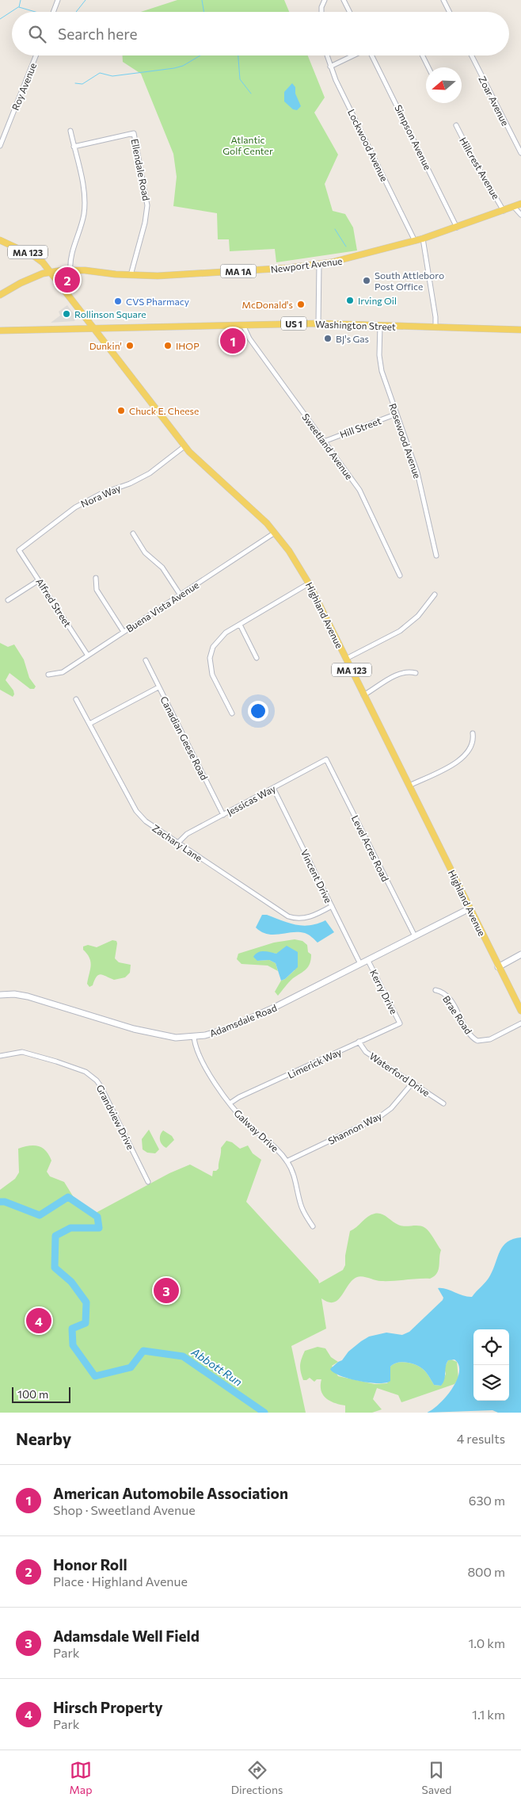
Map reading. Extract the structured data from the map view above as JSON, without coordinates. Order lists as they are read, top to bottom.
{
  "streets": {
    "main road": [
      "MA 123",
      "Newport Avenue",
      "MA 1A",
      "US 1",
      "Washington Street",
      "Highland Avenue"
    ],
    "street": [
      "Roy Avenue",
      "Zoar Avenue",
      "Simpson Avenue",
      "Lockwood Avenue",
      "Hillcrest Avenue",
      "Ellendale Road",
      "Hill Street",
      "Rosewood Avenue",
      "Sweetland Avenue",
      "Nora Way",
      "Alfred Street",
      "Buena Vista Avenue",
      "Canadian Geese Road",
      "Jessicas Way",
      "Zachary Lane",
      "Level Acres Road",
      "Vincent Drive",
      "Kerry Drive",
      "Brae Road",
      "Adamsdale Road",
      "Limerick Way",
      "Waterford Drive",
      "Grandview Drive",
      "Shannon Way",
      "Galway Drive"
    ]
  },
  "crossings": [
    ["Simpson Avenue", "Newport Avenue"],
    ["Lockwood Avenue", "Newport Avenue"],
    ["Hillcrest Avenue", "Newport Avenue"],
    ["Ellendale Road", "Newport Avenue"],
    ["MA 123", "Newport Avenue"],
    ["MA 123", "MA 1A"],
    ["MA 123", "Highland Avenue"],
    ["Newport Avenue", "MA 1A"],
    ["Newport Avenue", "Highland Avenue"],
    ["MA 1A", "Highland Avenue"],
    ["Washington Street", "Rosewood Avenue"],
    ["Washington Street", "Sweetland Avenue"],
    ["Washington Street", "Highland Avenue"],
    ["Hill Street", "Rosewood Avenue"],
    ["Hill Street", "Sweetland Avenue"],
    ["Nora Way", "Alfred Street"],
    ["Nora Way", "Highland Avenue"],
    ["Alfred Street", "Buena Vista Avenue"],
    ["Buena Vista Avenue", "Highland Avenue"],
    ["Highland Avenue", "Adamsdale Road"],
    ["Canadian Geese Road", "Jessicas Way"],
    ["Jessicas Way", "Zachary Lane"],
    ["Jessicas Way", "Level Acres Road"],
    ["Jessicas Way", "Vincent Drive"],
    ["Zachary Lane", "Vincent Drive"],
    ["Level Acres Road", "Adamsdale Road"],
    ["Vincent Drive", "Adamsdale Road"],
    ["Kerry Drive", "Adamsdale Road"],
    ["Kerry Drive", "Limerick Way"],
    ["Adamsdale Road", "Galway Drive"],
    ["Limerick Way", "Waterford Drive"],
    ["Limerick Way", "Galway Drive"],
    ["Waterford Drive", "Shannon Way"],
    ["Shannon Way", "Galway Drive"]
  ],
  "water": ["Abbott Run"],
  "parks": ["Atlantic Golf Center"],
  "places": [
    "South Attleboro Post Office",
    "Irving Oil",
    "CVS Pharmacy",
    "McDonald's",
    "Rollinson Square",
    "BJ's Gas",
    "Dunkin'",
    "IHOP",
    "Chuck E. Cheese"
  ],
  "scale_bar": "100 m",
  "north": "left",
  "page": {
    "search": "Search here",
    "pins": [
      "2",
      "1",
      "3",
      "4"
    ],
    "scale": "100 m",
    "heading": ["Nearby", "4 results"],
    "list": [
      {
        "mark": "1",
        "name": "American Automobile Association",
        "note": "Shop · Sweetland Avenue",
        "value": "630 m"
      },
      {
        "mark": "2",
        "name": "Honor Roll",
        "note": "Place · Highland Avenue",
        "value": "800 m"
      },
      {
        "mark": "3",
        "name": "Adamsdale Well Field",
        "note": "Park",
        "value": "1.0 km"
      },
      {
        "mark": "4",
        "name": "Hirsch Property",
        "note": "Park",
        "value": "1.1 km"
      }
    ],
    "nav": ["Map", "Directions", "Saved"]
  }
}
